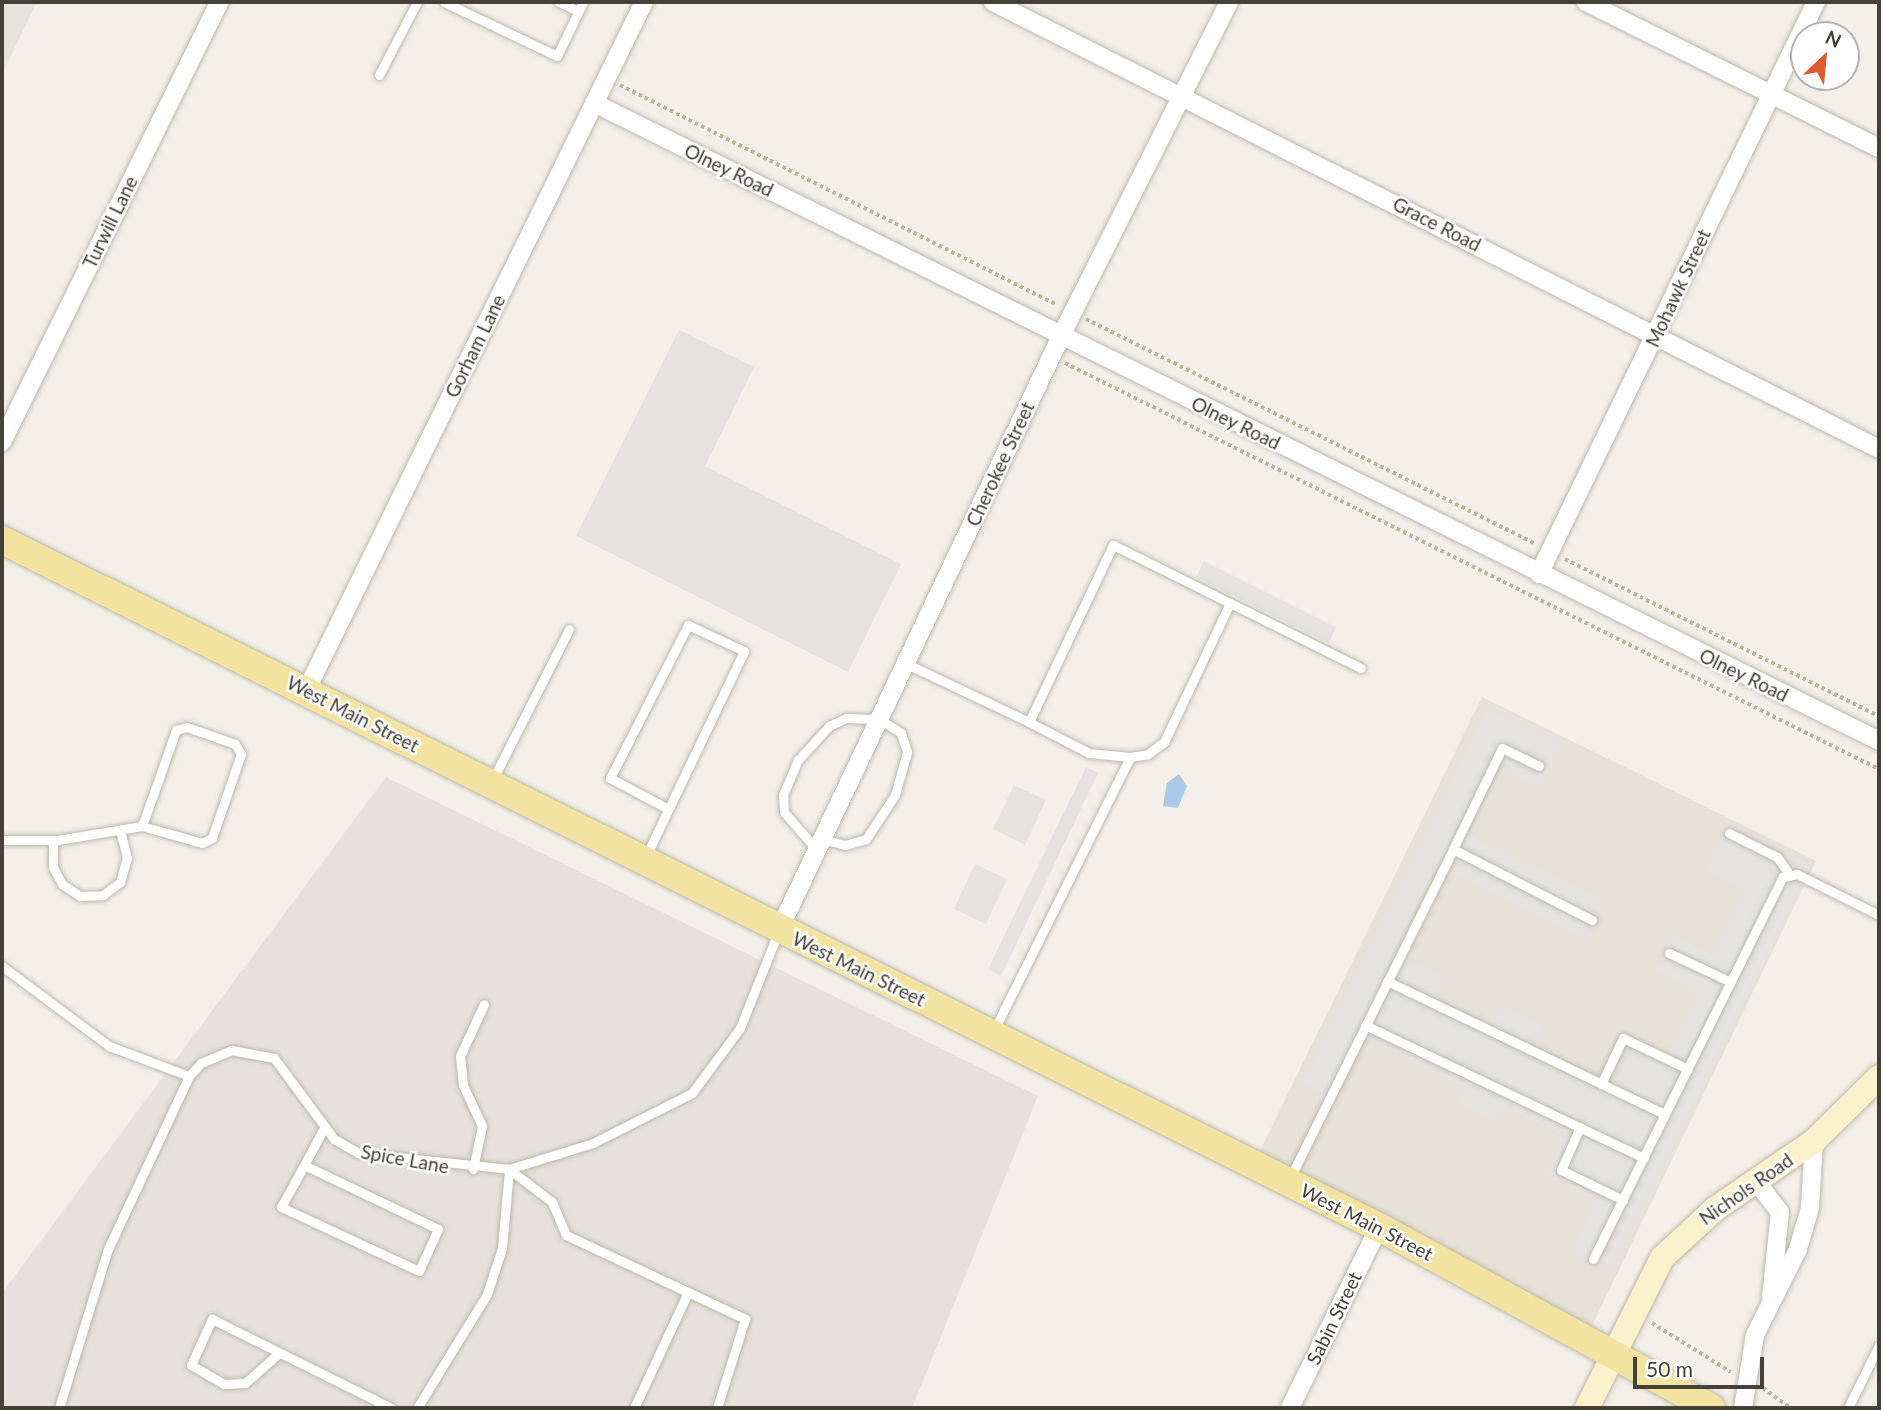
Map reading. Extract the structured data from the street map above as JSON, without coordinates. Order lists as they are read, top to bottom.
{
  "streets": {
    "main road": ["West Main Street"],
    "street": [
      "Olney Road",
      "Turwill Lane",
      "Grace Road",
      "Mohawk Street",
      "Gorham Lane",
      "Cherokee Street",
      "Nichols Road",
      "Sabin Street"
    ],
    "lane": ["Spice Lane"]
  },
  "crossings": [
    ["Olney Road", "Mohawk Street"],
    ["Olney Road", "Gorham Lane"],
    ["Olney Road", "Cherokee Street"],
    ["Grace Road", "Mohawk Street"],
    ["Grace Road", "Cherokee Street"],
    ["Gorham Lane", "West Main Street"],
    ["Cherokee Street", "West Main Street"],
    ["Cherokee Street", "Spice Lane"],
    ["West Main Street", "Spice Lane"],
    ["West Main Street", "Nichols Road"],
    ["West Main Street", "Sabin Street"]
  ],
  "scale_bar": "50 m",
  "north": "top right"
}
